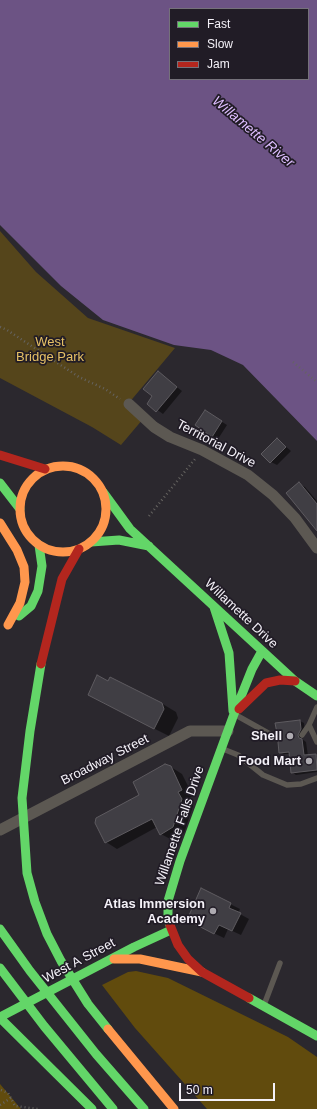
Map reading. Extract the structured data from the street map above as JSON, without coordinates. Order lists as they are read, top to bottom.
{
  "streets": {
    "main road": ["Willamette Drive", "Willamette Falls Drive", "West A Street"],
    "street": ["Territorial Drive", "Broadway Street"]
  },
  "crossings": [
    ["Willamette Drive", "Willamette Falls Drive"],
    ["Broadway Street", "Willamette Falls Drive"],
    ["Willamette Falls Drive", "West A Street"]
  ],
  "water": ["Willamette River"],
  "parks": ["West Bridge Park"],
  "places": ["Shell", "Food Mart", "Atlas Immersion Academy"],
  "legend": ["Fast", "Slow", "Jam"],
  "scale_bar": "50 m"
}
